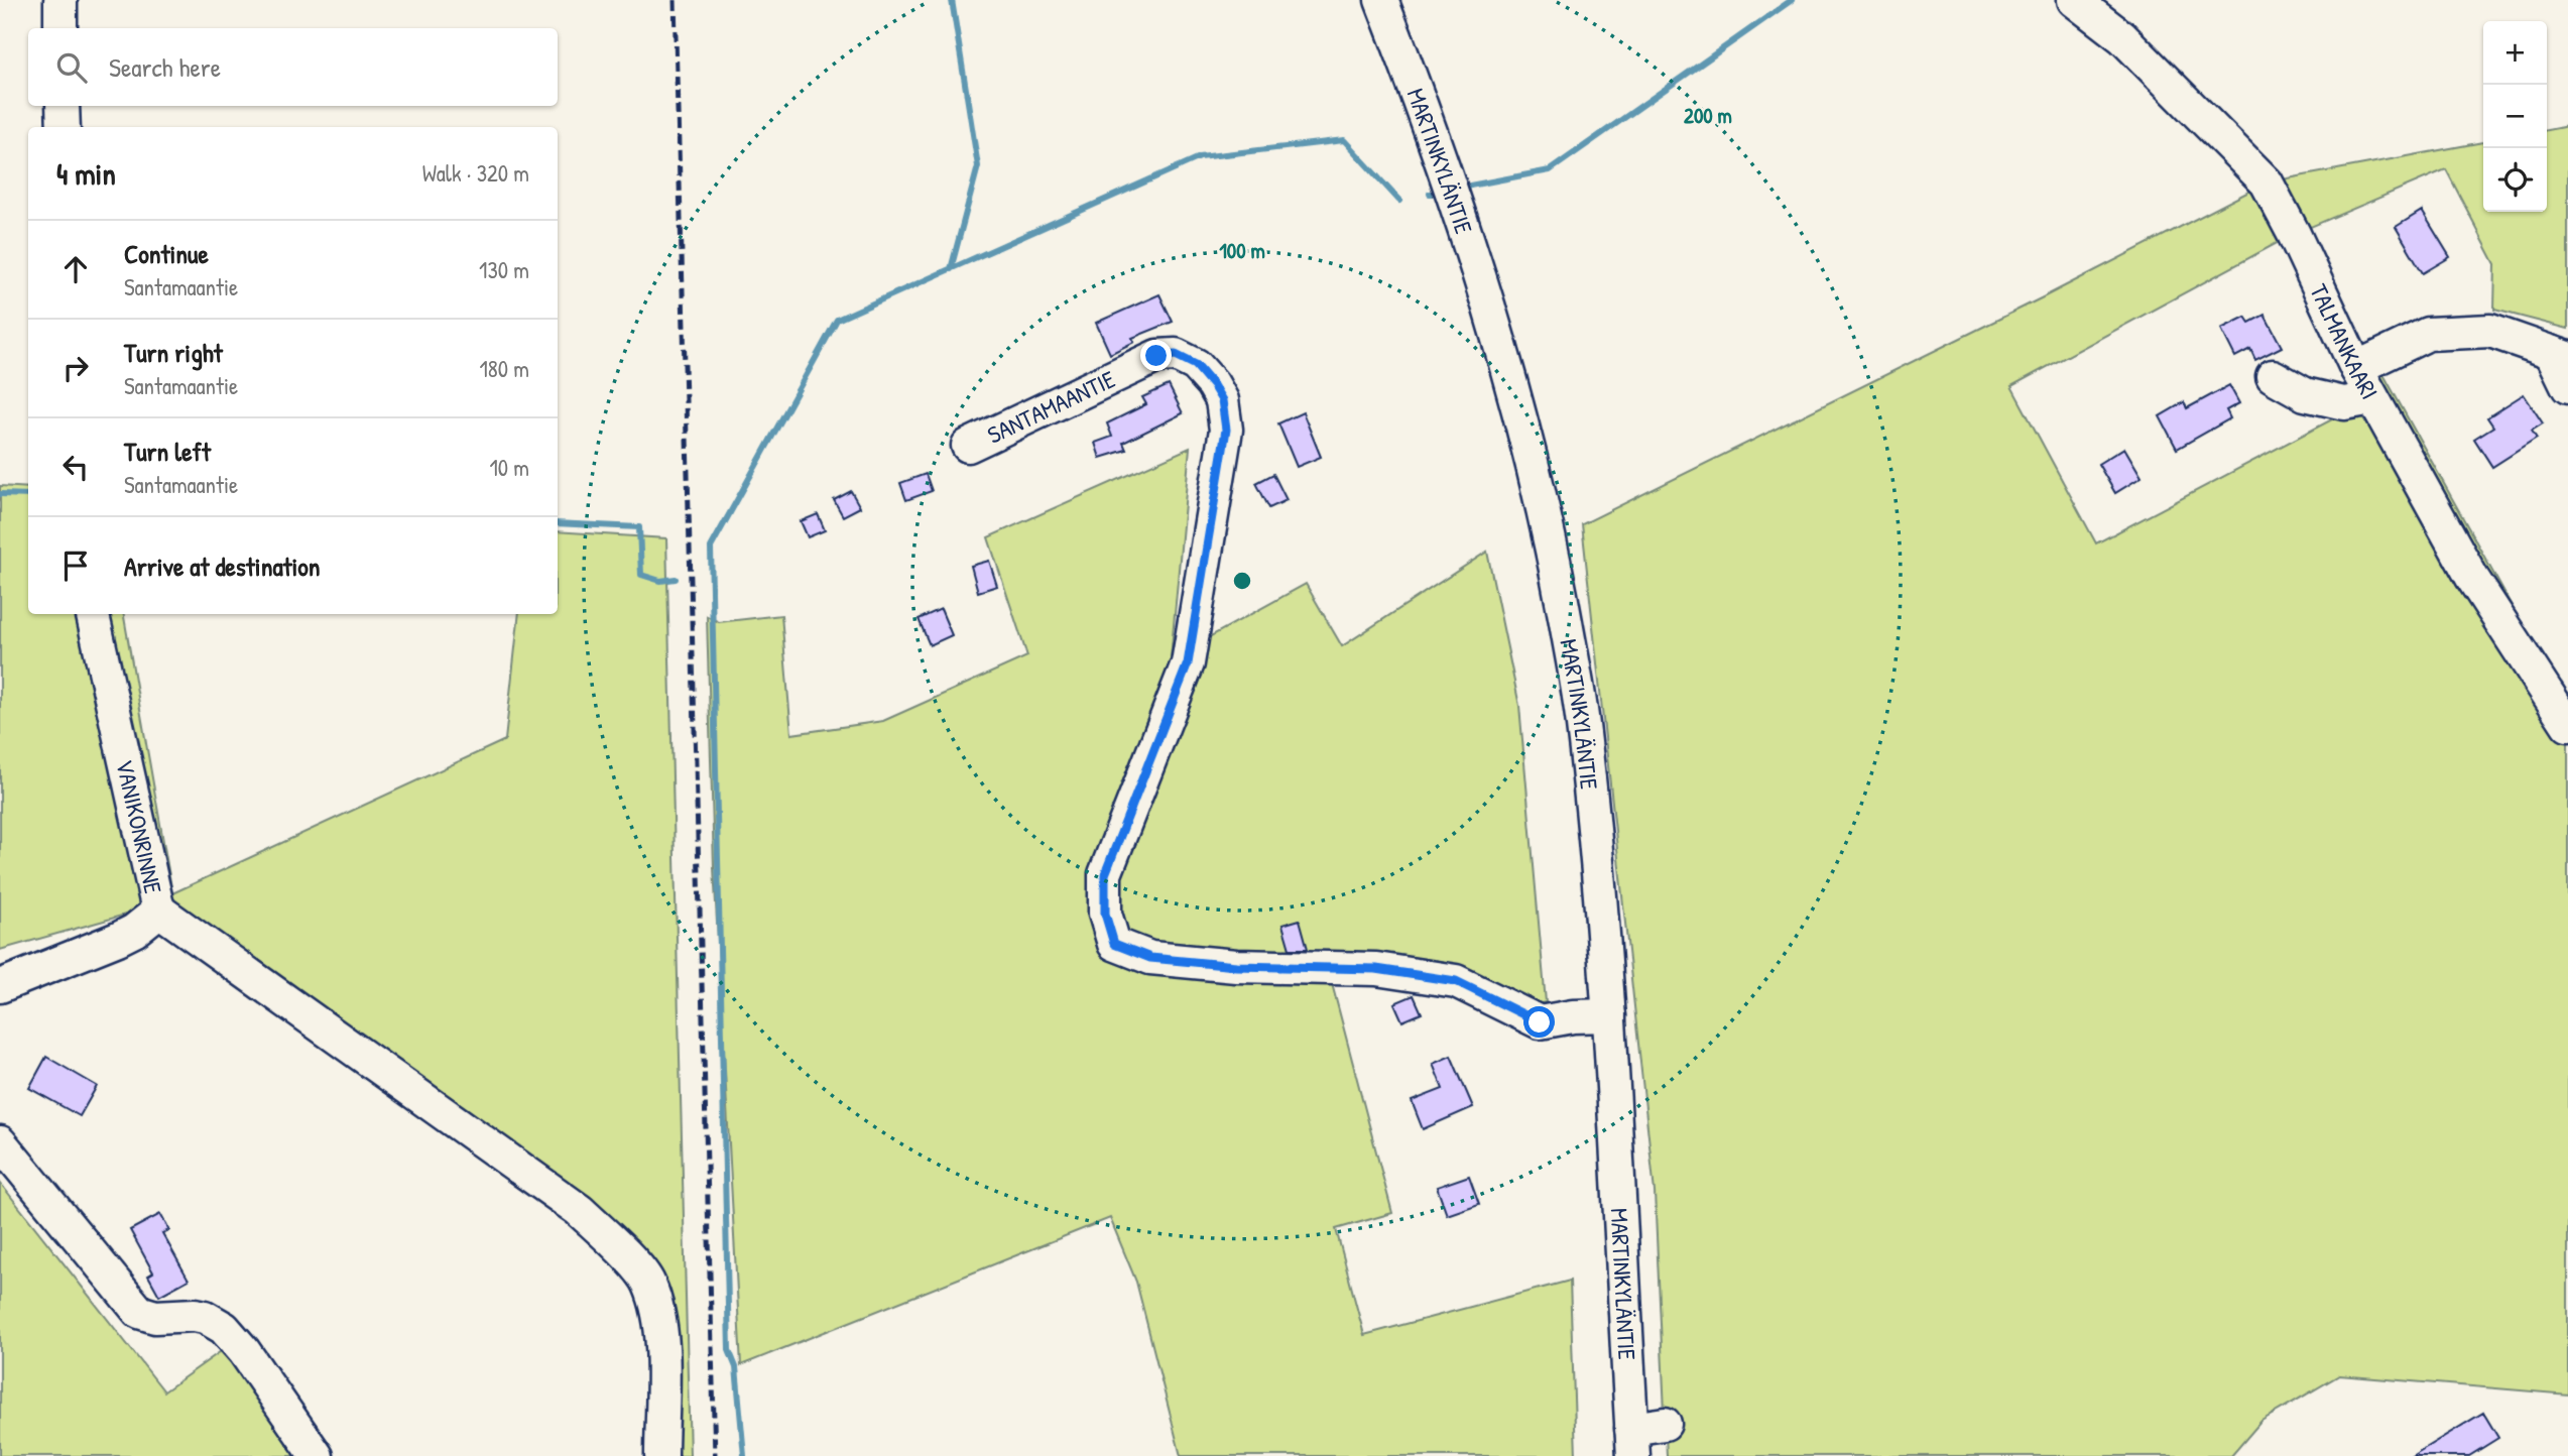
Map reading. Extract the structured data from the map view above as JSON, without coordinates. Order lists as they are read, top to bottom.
{
  "streets": {
    "street": [
      "MARTINKYLÄNTIE",
      "TALMANKAARI",
      "SANTAMAANTIE",
      "VANIKONRINNE"
    ]
  },
  "crossings": [
    ["MARTINKYLÄNTIE", "SANTAMAANTIE"]
  ],
  "page": {
    "map_buttons": ["+", "−"],
    "search": "Search here",
    "heading": ["4 min", "Walk · 320 m"],
    "list": [
      ["Continue", "Santamaantie", "130 m"],
      ["Turn right", "Santamaantie", "180 m"],
      ["Turn left", "Santamaantie", "10 m"],
      "Arrive at destination"
    ]
  },
  "rings": ["200 m", "100 m"]
}
